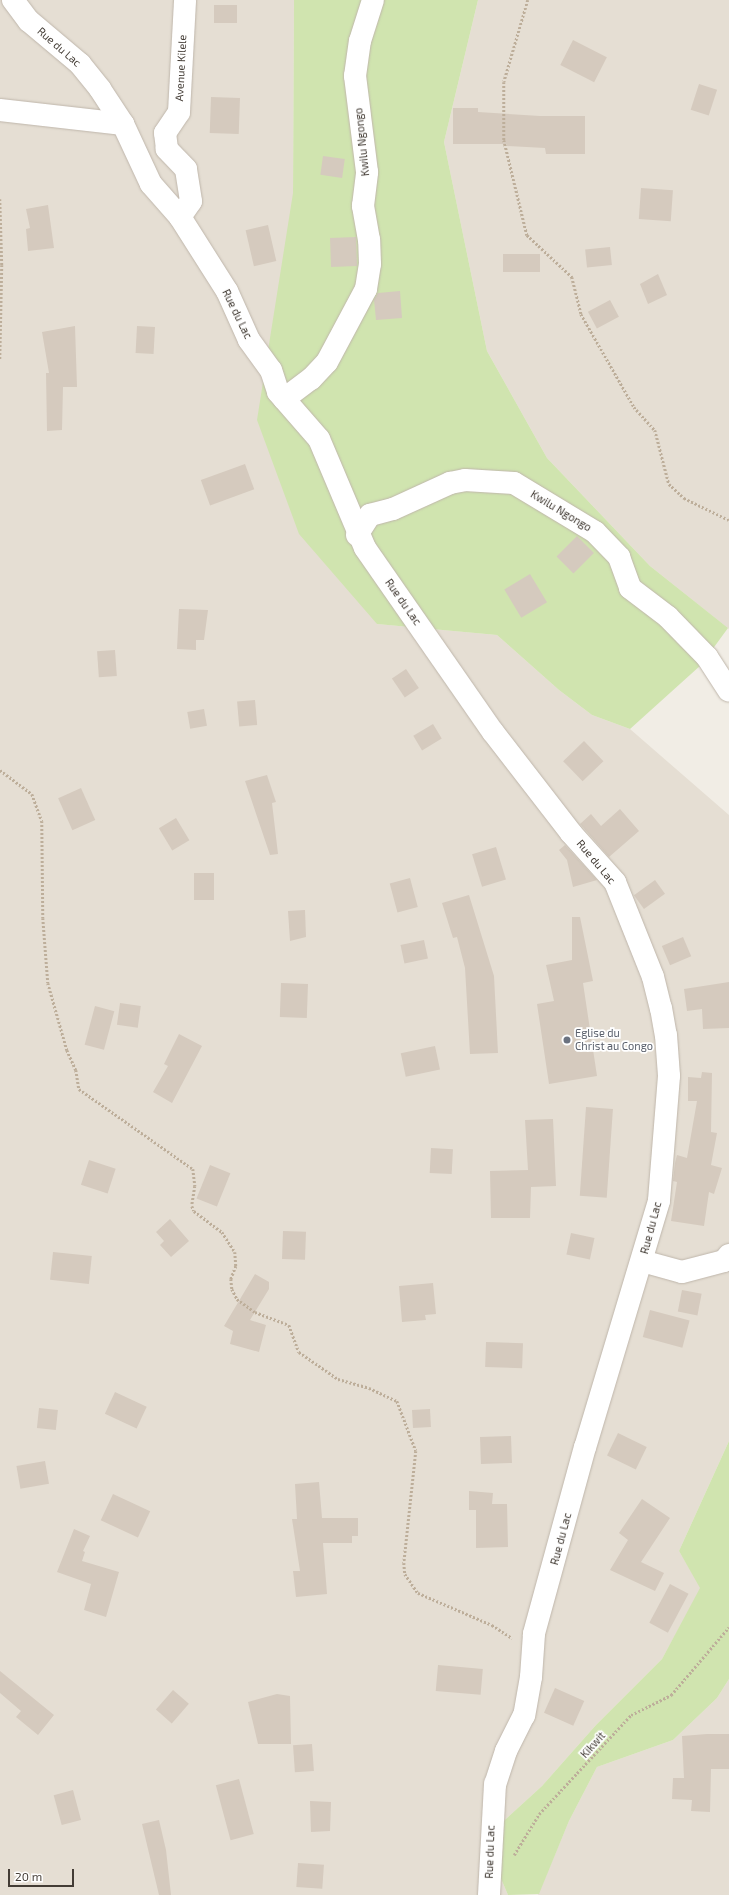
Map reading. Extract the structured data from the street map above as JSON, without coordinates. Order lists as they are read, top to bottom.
{
  "streets": {
    "street": ["Rue du Lac", "Avenue Kilele", "Kwilu Ngongo"],
    "path": ["Kikwit"]
  },
  "crossings": [
    ["Rue du Lac", "Avenue Kilele"],
    ["Rue du Lac", "Kwilu Ngongo"]
  ],
  "places": ["Eglise du Christ au Congo"],
  "scale_bar": "20 m"
}
